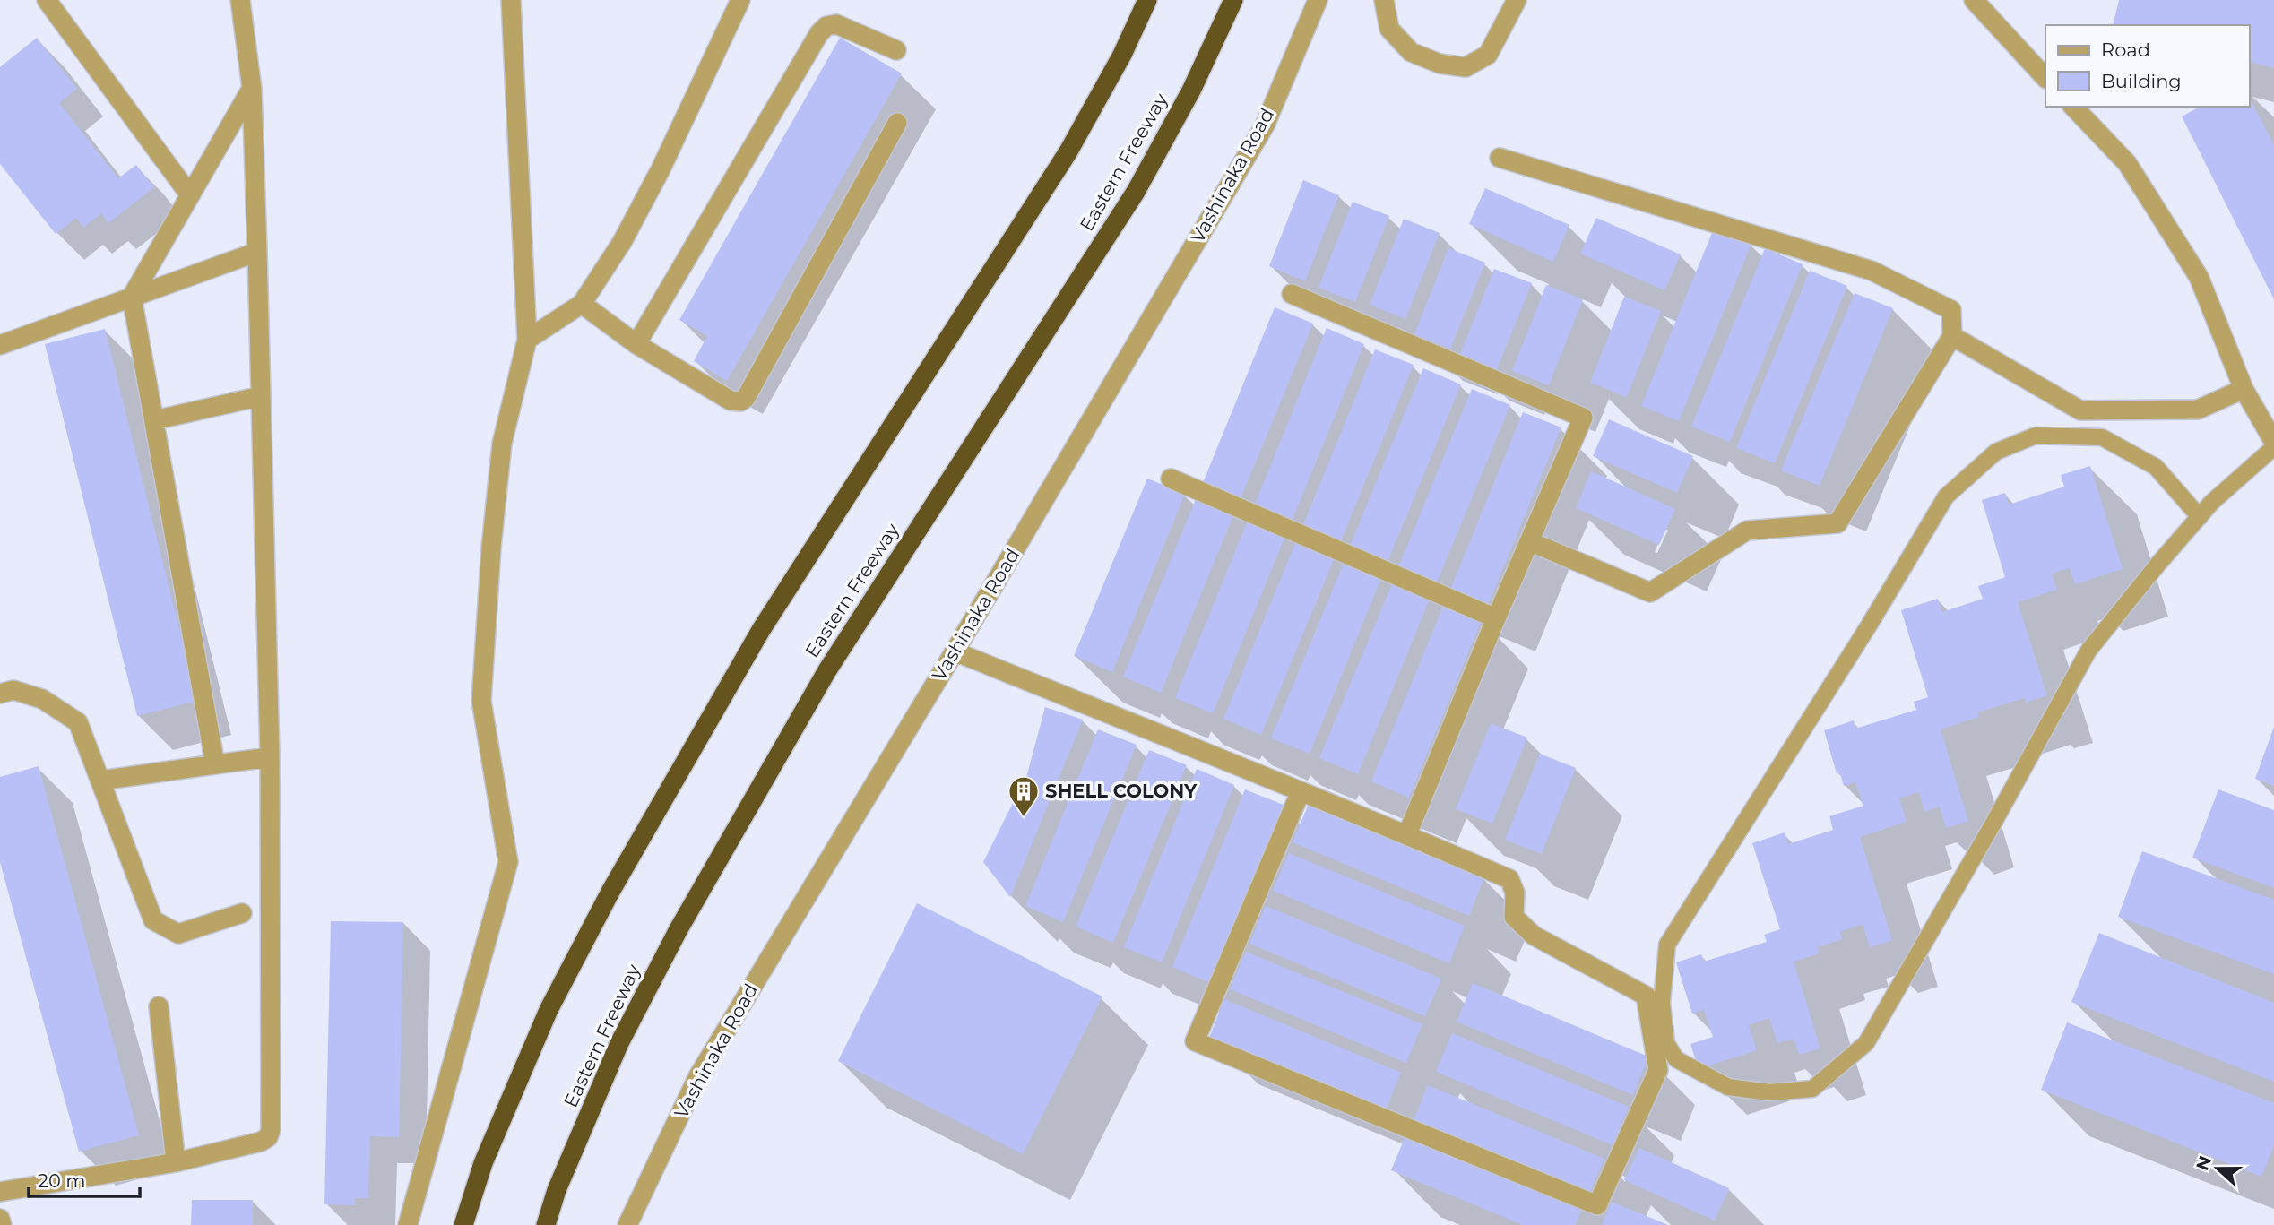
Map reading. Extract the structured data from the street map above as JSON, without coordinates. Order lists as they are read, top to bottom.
{
  "streets": {
    "highway": ["Eastern Freeway"],
    "street": ["Vashinaka Road"]
  },
  "places": {
    "building": ["SHELL COLONY"]
  },
  "legend": ["Road", "Building"],
  "scale_bar": "20 m",
  "north": "left"
}
